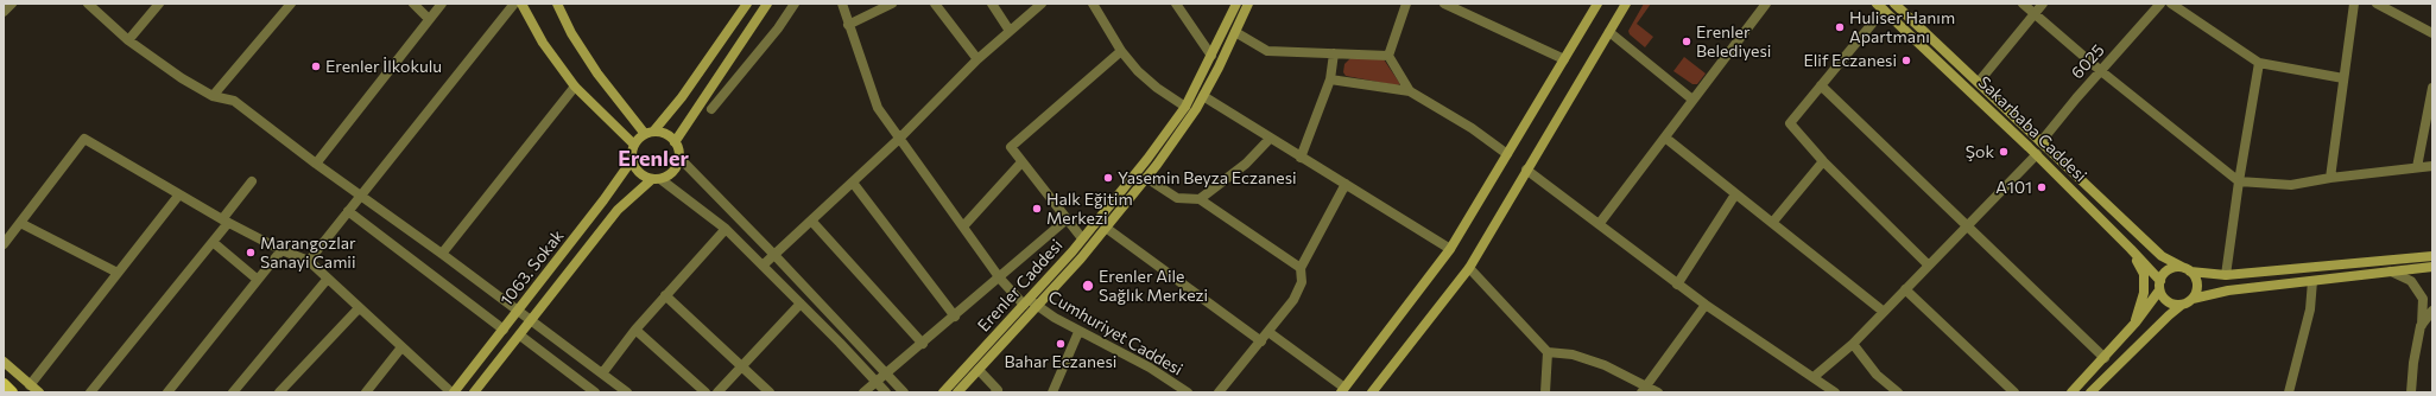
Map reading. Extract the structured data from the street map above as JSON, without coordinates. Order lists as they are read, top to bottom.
{
  "streets": {
    "main road": ["Sakarbaba Caddesi", "1063. Sokak", "Erenler Caddesi"],
    "street": ["6025", "Cumhuriyet Caddesi"]
  },
  "crossings": [
    ["6025", "Sakarbaba Caddesi"],
    ["Erenler Caddesi", "Cumhuriyet Caddesi"]
  ],
  "districts": ["Erenler"],
  "places": [
    "Huliser Hanım Apartmanı",
    "Erenler Belediyesi",
    "Elif Eczanesi",
    "Erenler İlkokulu",
    "Şok",
    "Yasemin Beyza Eczanesi",
    "A101",
    "Halk Eğitim Merkezi",
    "Marangozlar Sanayi Camii",
    "Erenler Aile Sağlık Merkezi",
    "Bahar Eczanesi"
  ]
}
